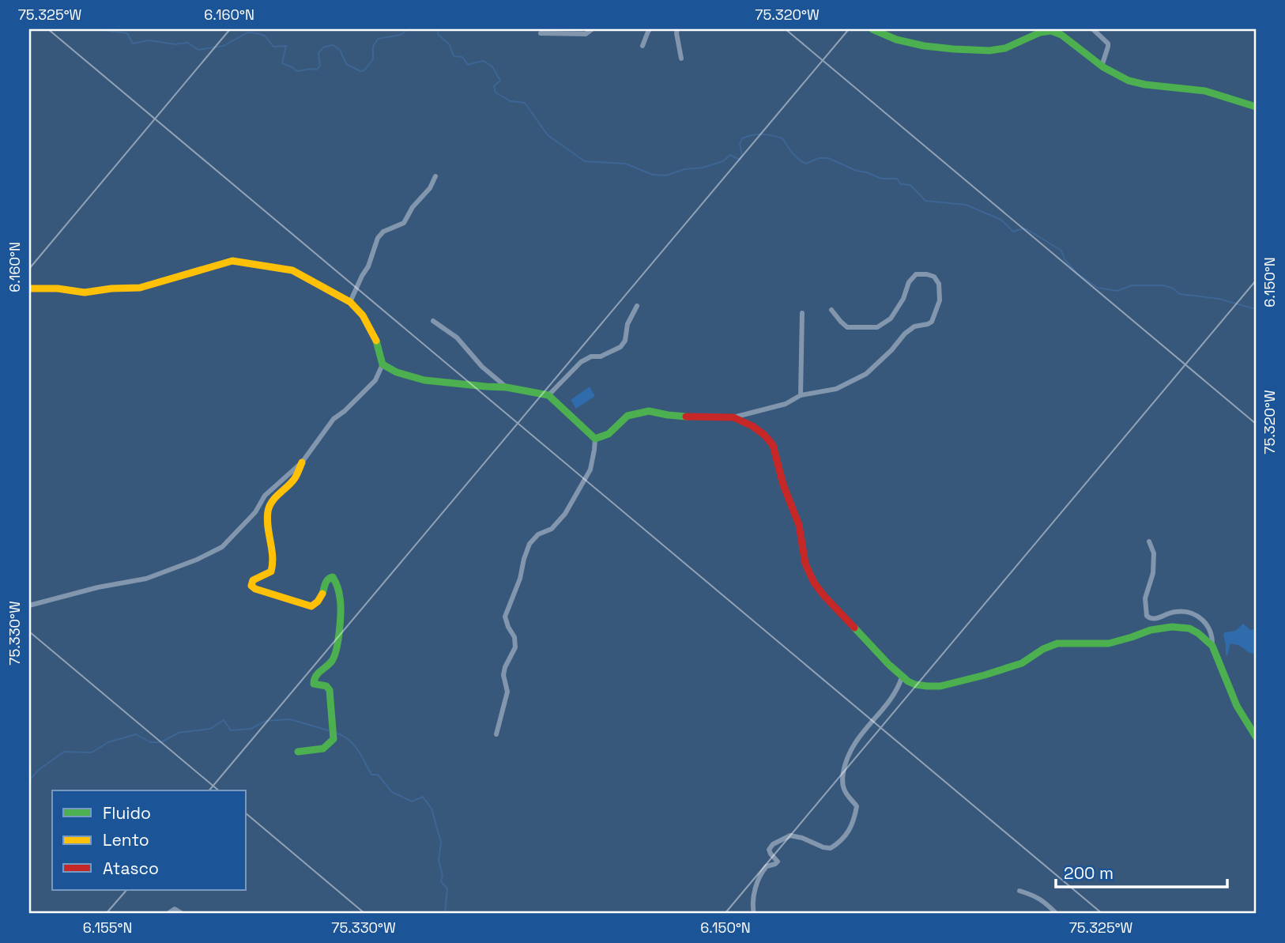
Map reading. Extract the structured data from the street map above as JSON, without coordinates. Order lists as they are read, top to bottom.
{
  "legend": ["Fluido", "Lento", "Atasco"],
  "scale_bar": "200 m",
  "coordinates": [
    "75.325°W",
    "6.160°N",
    "75.320°W",
    "6.150°N",
    "75.330°W",
    "6.155°N"
  ]
}
